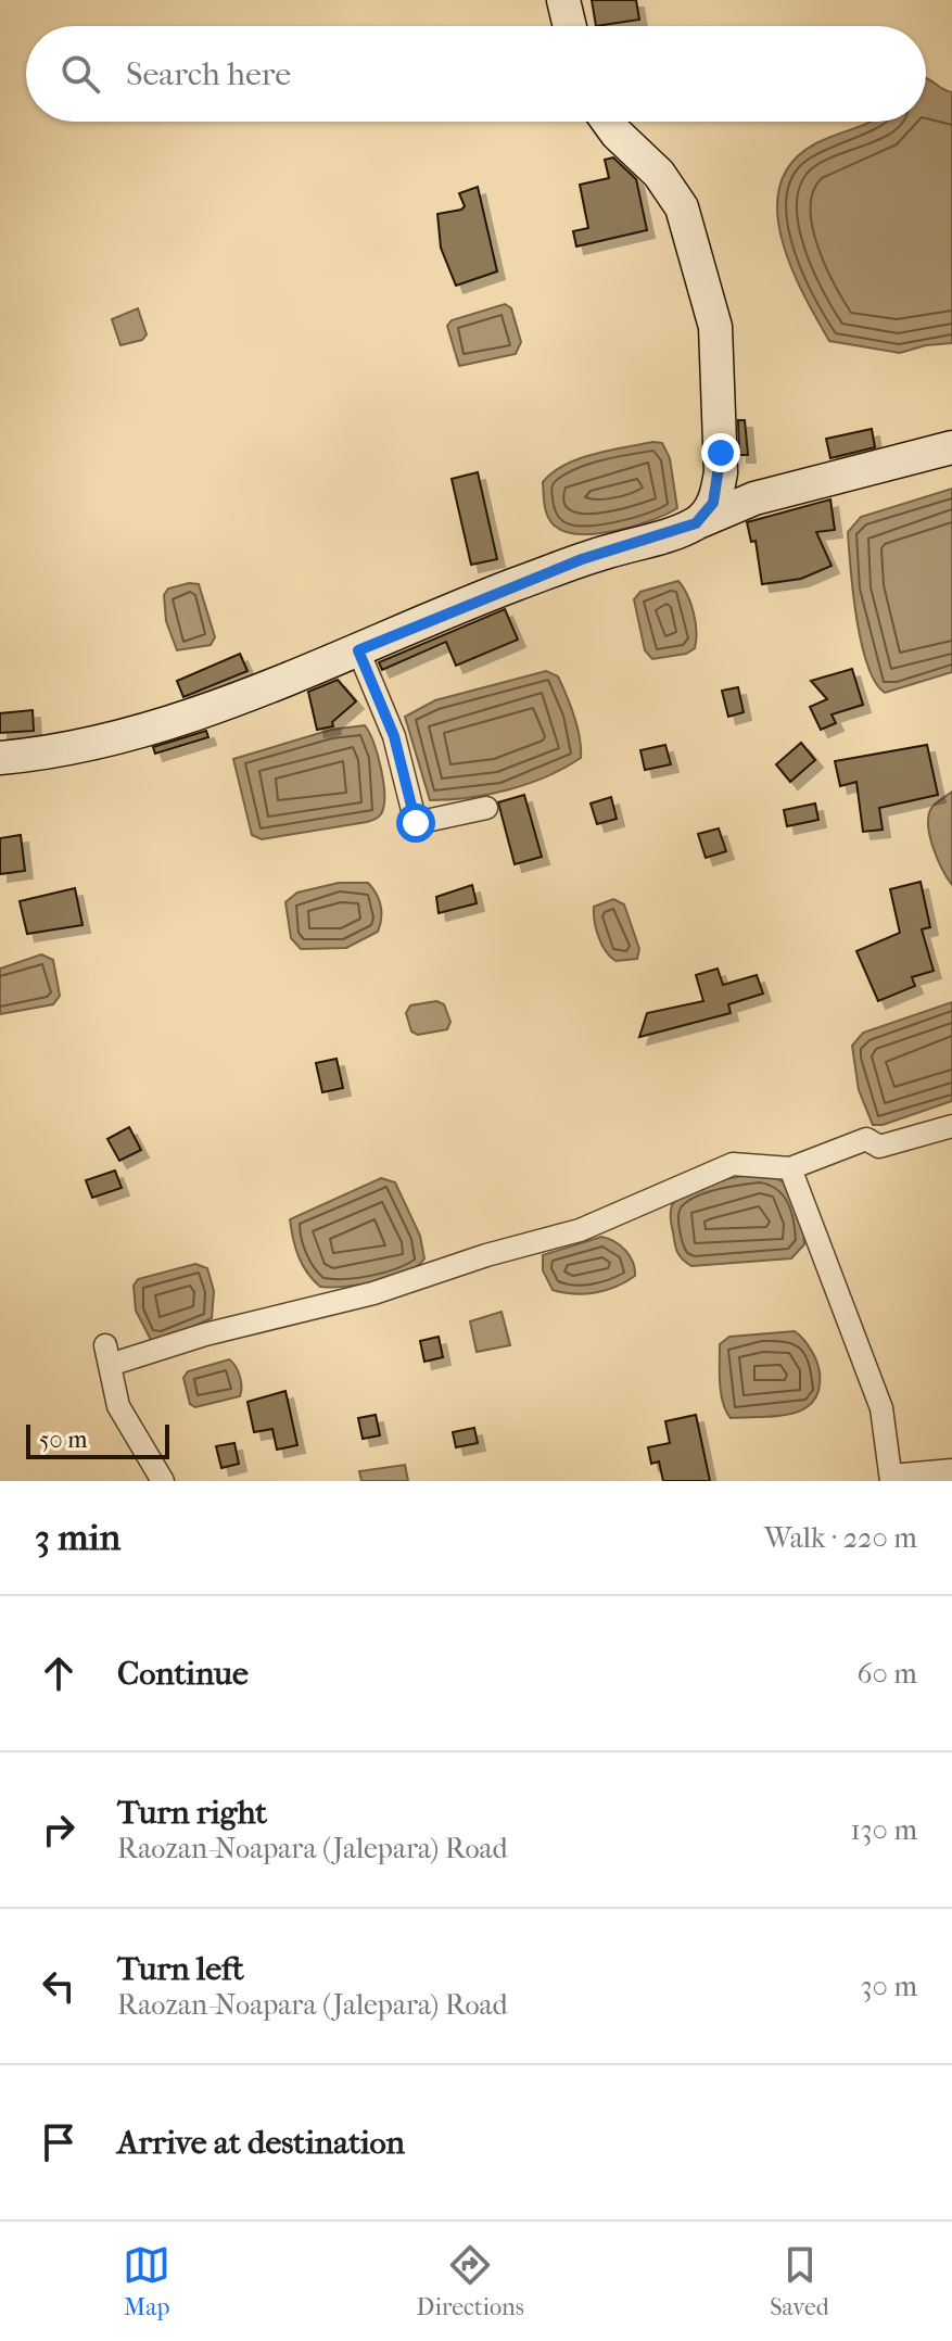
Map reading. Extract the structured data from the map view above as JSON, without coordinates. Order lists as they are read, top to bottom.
{
  "scale_bar": "50 m",
  "page": {
    "search": "Search here",
    "scale": "50 m",
    "heading": ["3 min", "Walk · 220 m"],
    "list": [
      ["Continue", "60 m"],
      ["Turn right", "Raozan-Noapara (Jalepara) Road", "130 m"],
      ["Turn left", "Raozan-Noapara (Jalepara) Road", "30 m"],
      "Arrive at destination"
    ],
    "nav": ["Map", "Directions", "Saved"]
  }
}
